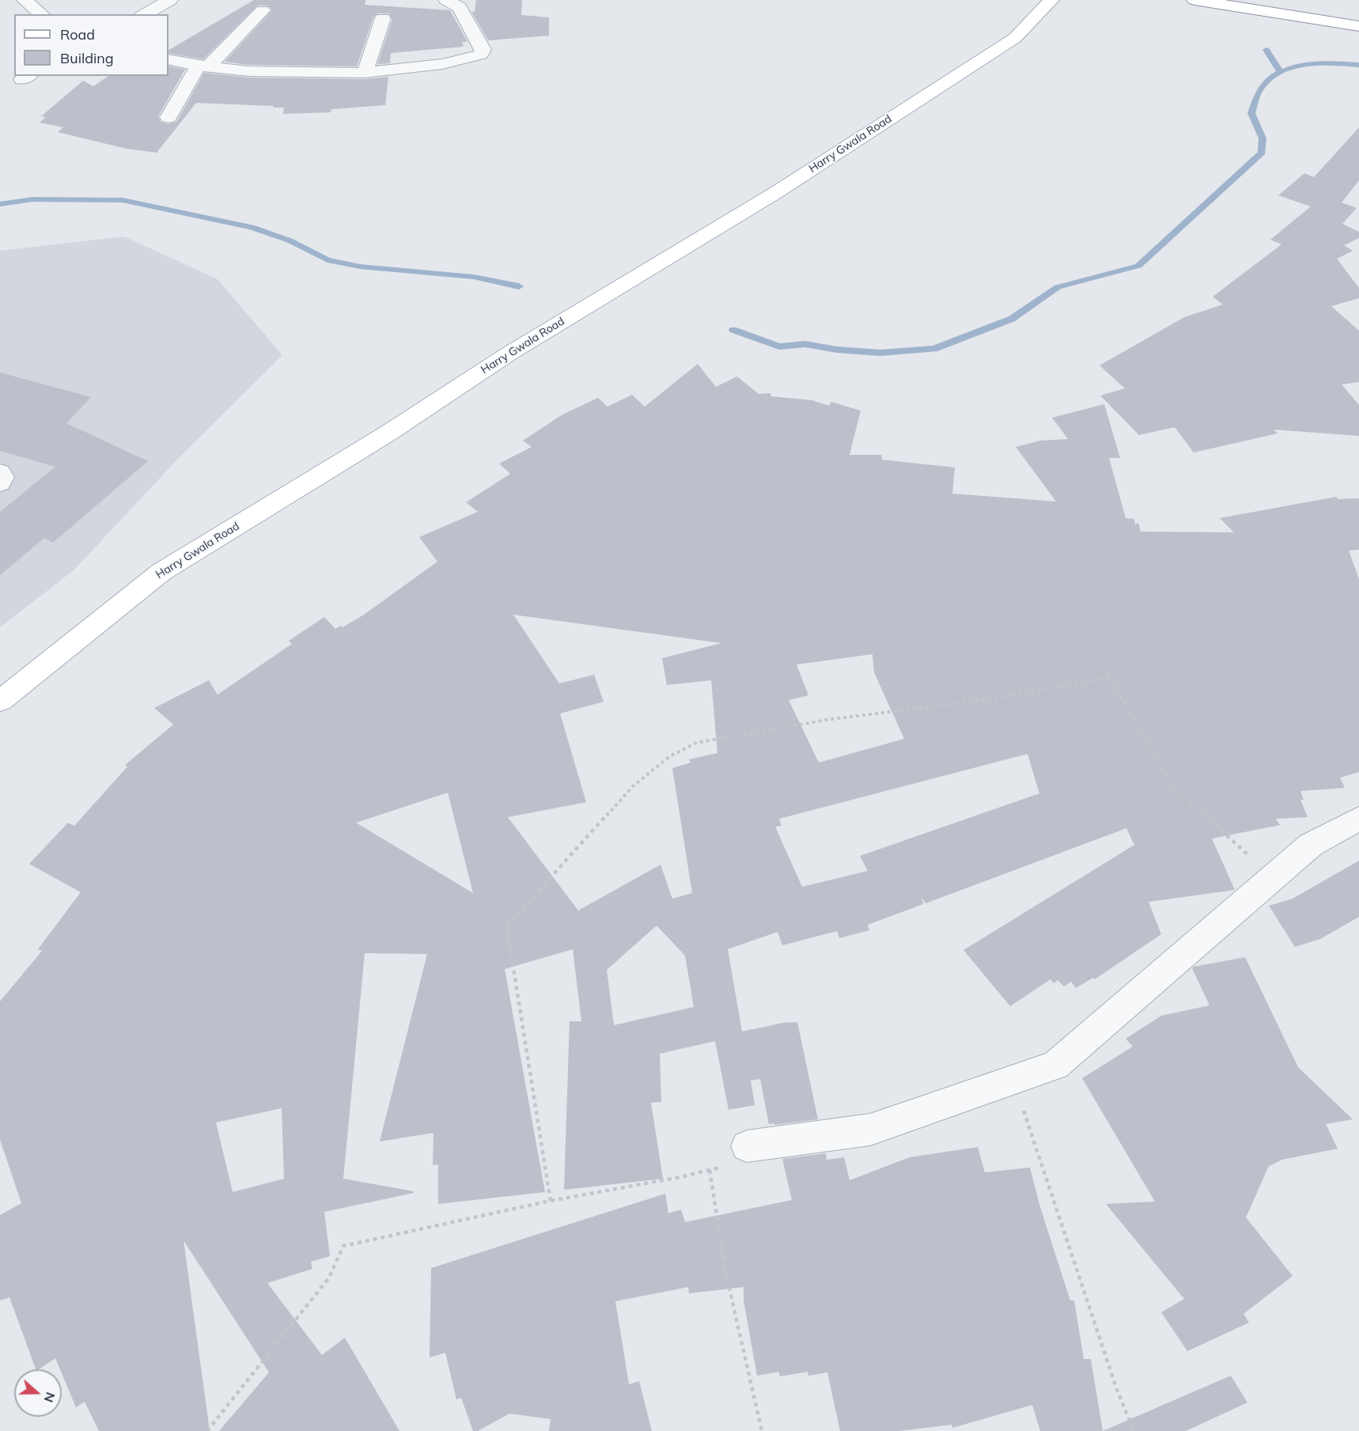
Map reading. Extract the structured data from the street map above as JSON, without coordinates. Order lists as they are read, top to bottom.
{
  "streets": {
    "main road": ["Harry Gwala Road"]
  },
  "legend": ["Road", "Building"],
  "north": "right"
}
